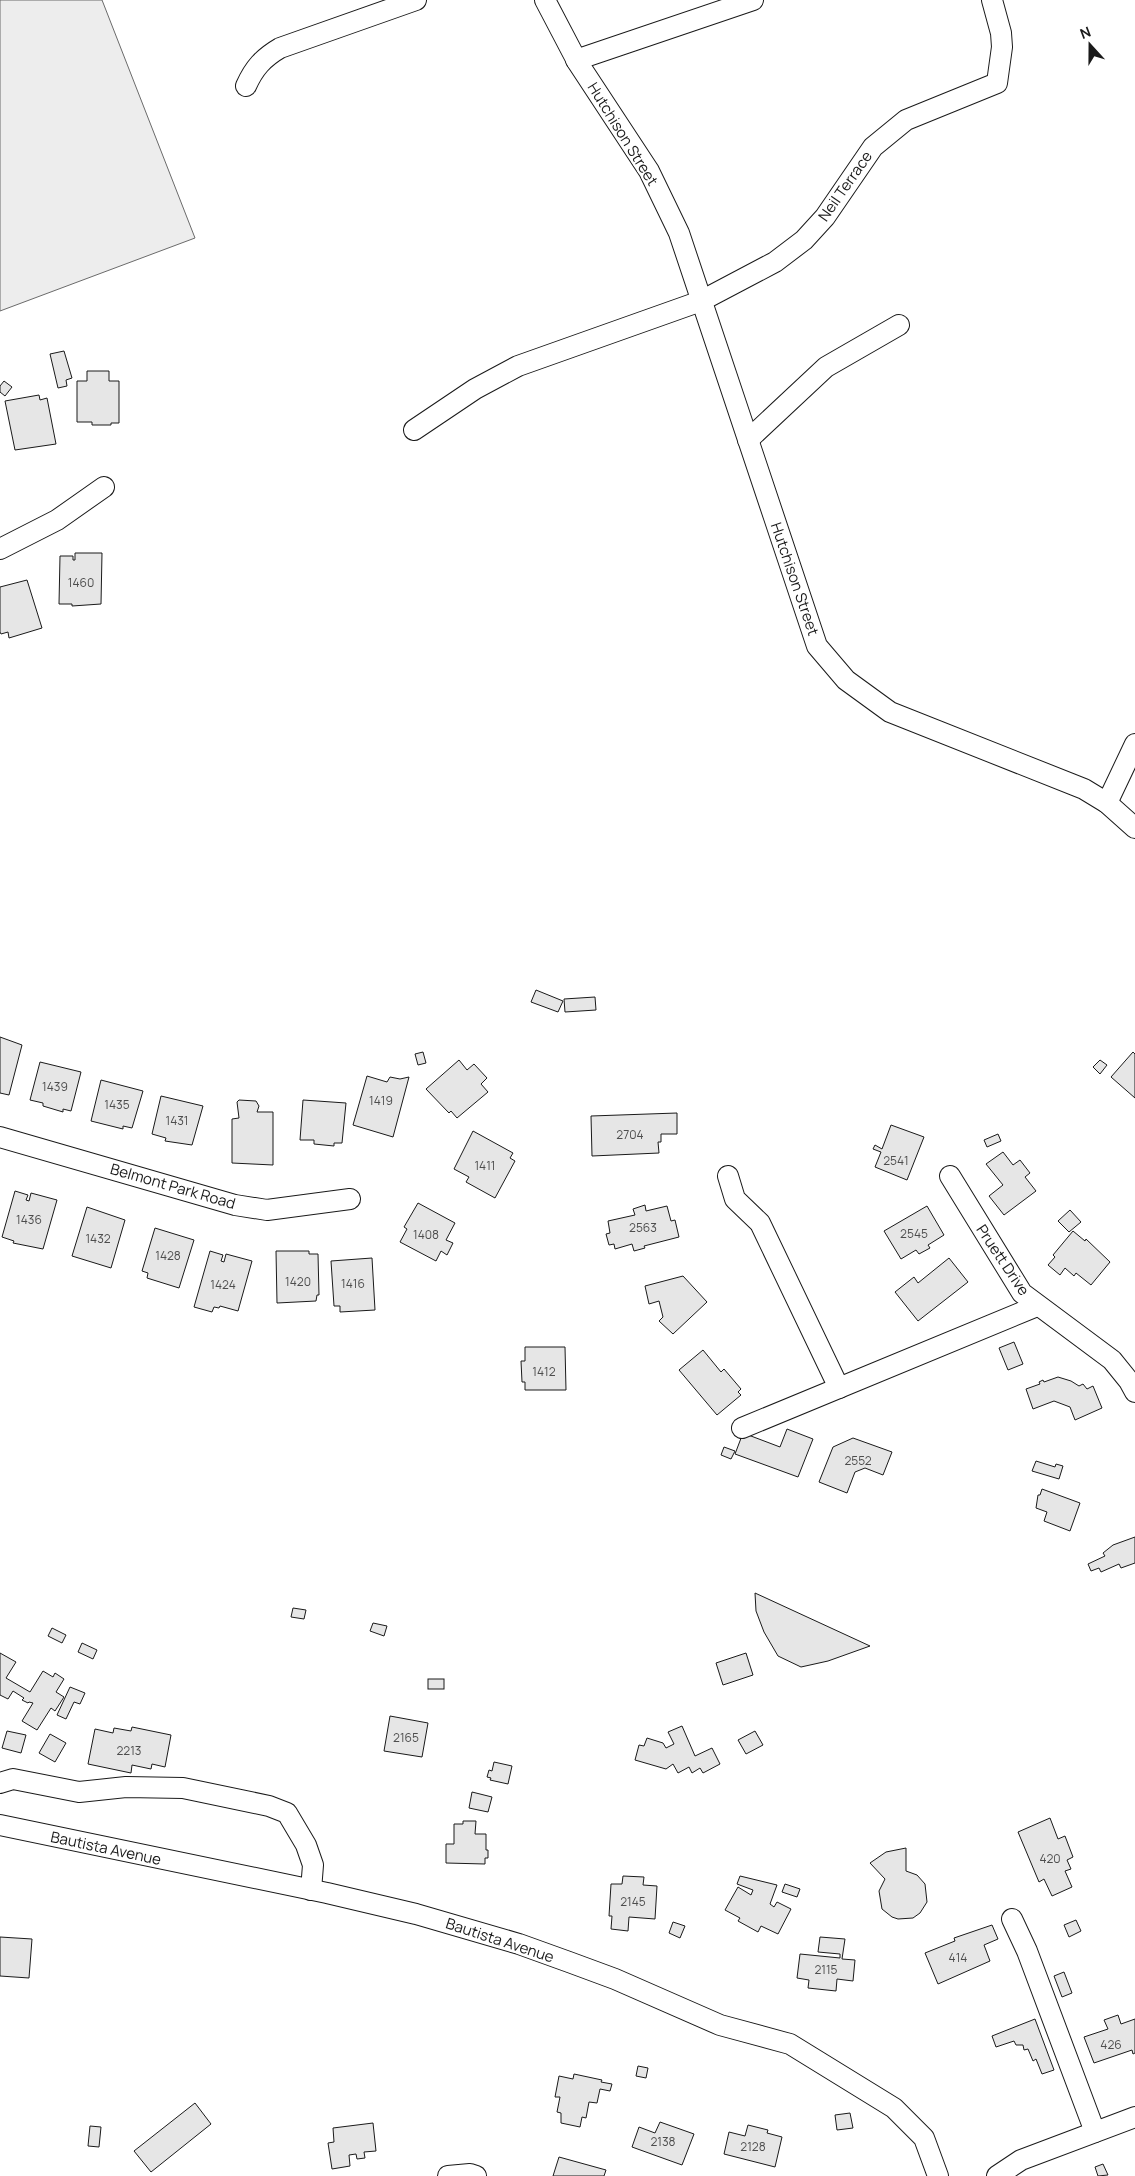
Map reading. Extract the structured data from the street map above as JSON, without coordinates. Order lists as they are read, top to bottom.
{
  "streets": {
    "street": [
      "Hutchison Street",
      "Neil Terrace",
      "Belmont Park Road",
      "Pruett Drive",
      "Bautista Avenue"
    ]
  },
  "crossings": [
    ["Hutchison Street", "Neil Terrace"]
  ],
  "house_numbers": [
    "1460",
    "1439",
    "1419",
    "1435",
    "1431",
    "2704",
    "2541",
    "1411",
    "1436",
    "2563",
    "2545",
    "1408",
    "1432",
    "1428",
    "1420",
    "1416",
    "1424",
    "1412",
    "2552",
    "2165",
    "2213",
    "420",
    "2145",
    "414",
    "2115",
    "426",
    "2138",
    "2128"
  ],
  "north": "top"
}
